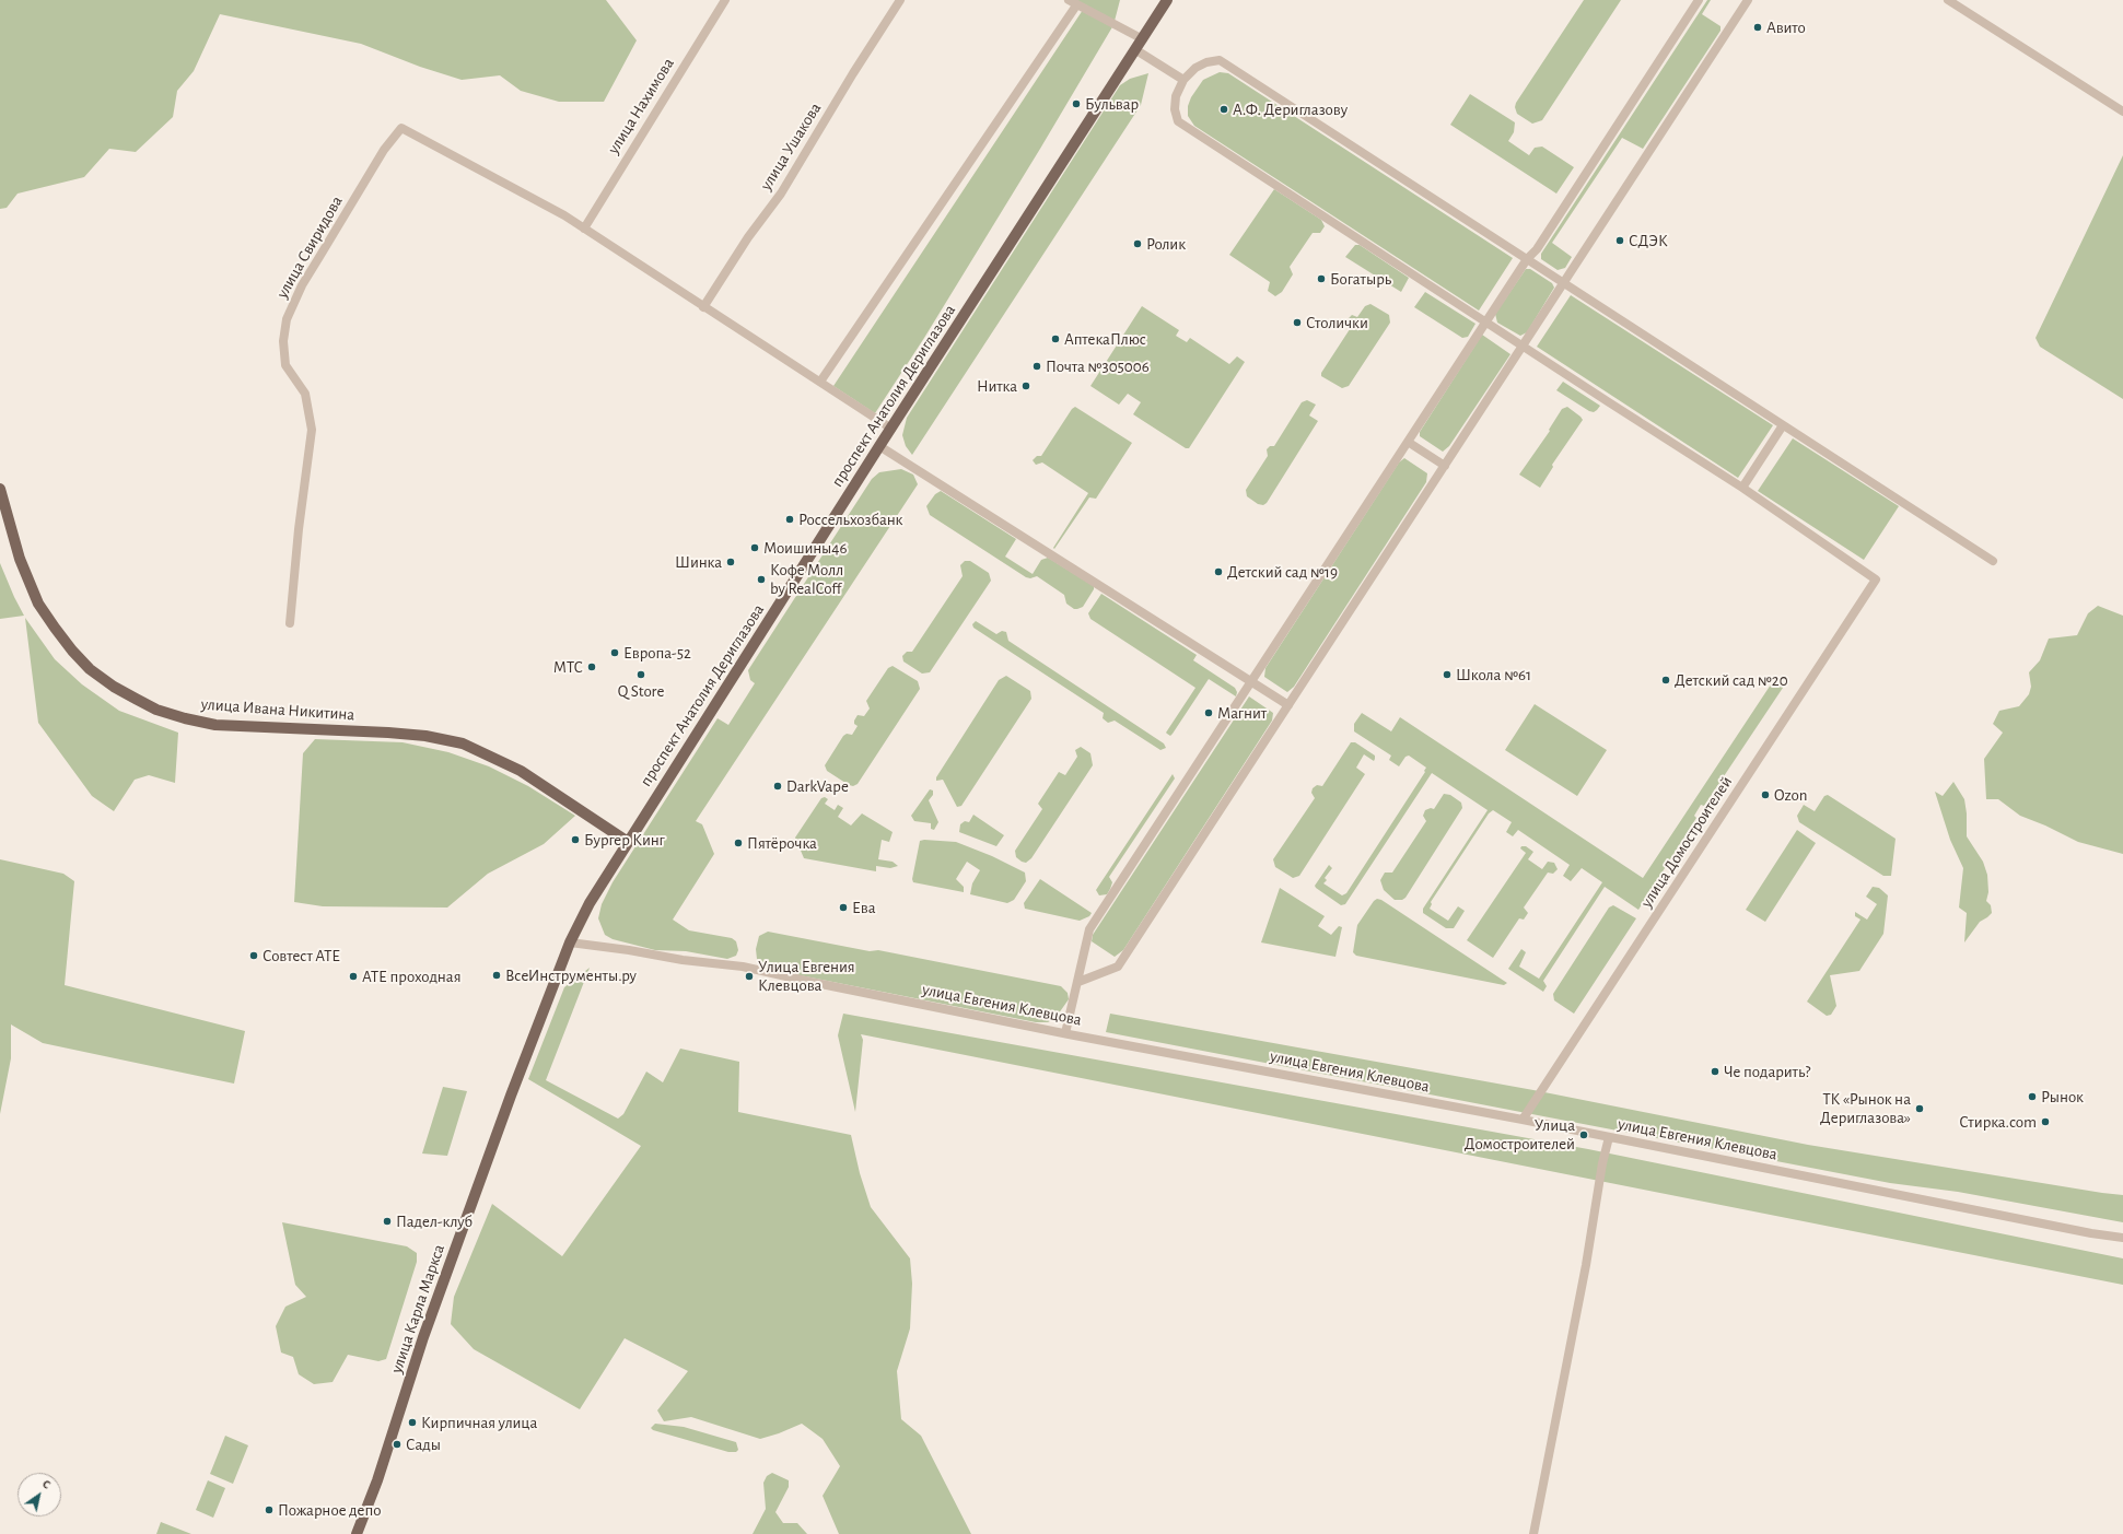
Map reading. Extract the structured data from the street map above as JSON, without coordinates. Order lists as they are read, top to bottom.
{
  "streets": {
    "main road": ["проспект Анатолия Дериглазова", "улица Ивана Никитина", "улица Карла Маркса"],
    "street": [
      "улица Нахимова",
      "улица Ушакова",
      "улица Свиридова",
      "улица Домостроителей",
      "улица Евгения Клевцова"
    ]
  },
  "crossings": [
    ["улица Нахимова", "улица Свиридова"],
    ["проспект Анатолия Дериглазова", "улица Ивана Никитина"],
    ["проспект Анатолия Дериглазова", "улица Евгения Клевцова"],
    ["проспект Анатолия Дериглазова", "улица Карла Маркса"],
    ["улица Домостроителей", "улица Евгения Клевцова"],
    ["улица Евгения Клевцова", "улица Карла Маркса"]
  ],
  "places": [
    "Авито",
    "Бульвар",
    "А.Ф. Дериглазову",
    "СДЭК",
    "Ролик",
    "Богатырь",
    "Столички",
    "АптекаПлюс",
    "Почта №305006",
    "Нитка",
    "Россельхозбанк",
    "Моишины46",
    "Шинка",
    "Детский сад №19",
    "Кофе Молл by RealCoff",
    "Европа-52",
    "МТС",
    "Q Store",
    "Школа №61",
    "Детский сад №20",
    "Магнит",
    "DarkVape",
    "Ozon",
    "Бургер Кинг",
    "Пятёрочка",
    "Ева",
    "Совтест АТЕ",
    "ВсеИнструменты.ру",
    "АТЕ проходная",
    "Улица Евгения Клевцова",
    "Че подарить?",
    "Рынок",
    "ТК «Рынок на Дериглазова»",
    "Стирка.com",
    "Улица Домостроителей",
    "Падел-клуб",
    "Кирпичная улица",
    "Сады",
    "Пожарное депо"
  ],
  "north": "top right"
}
